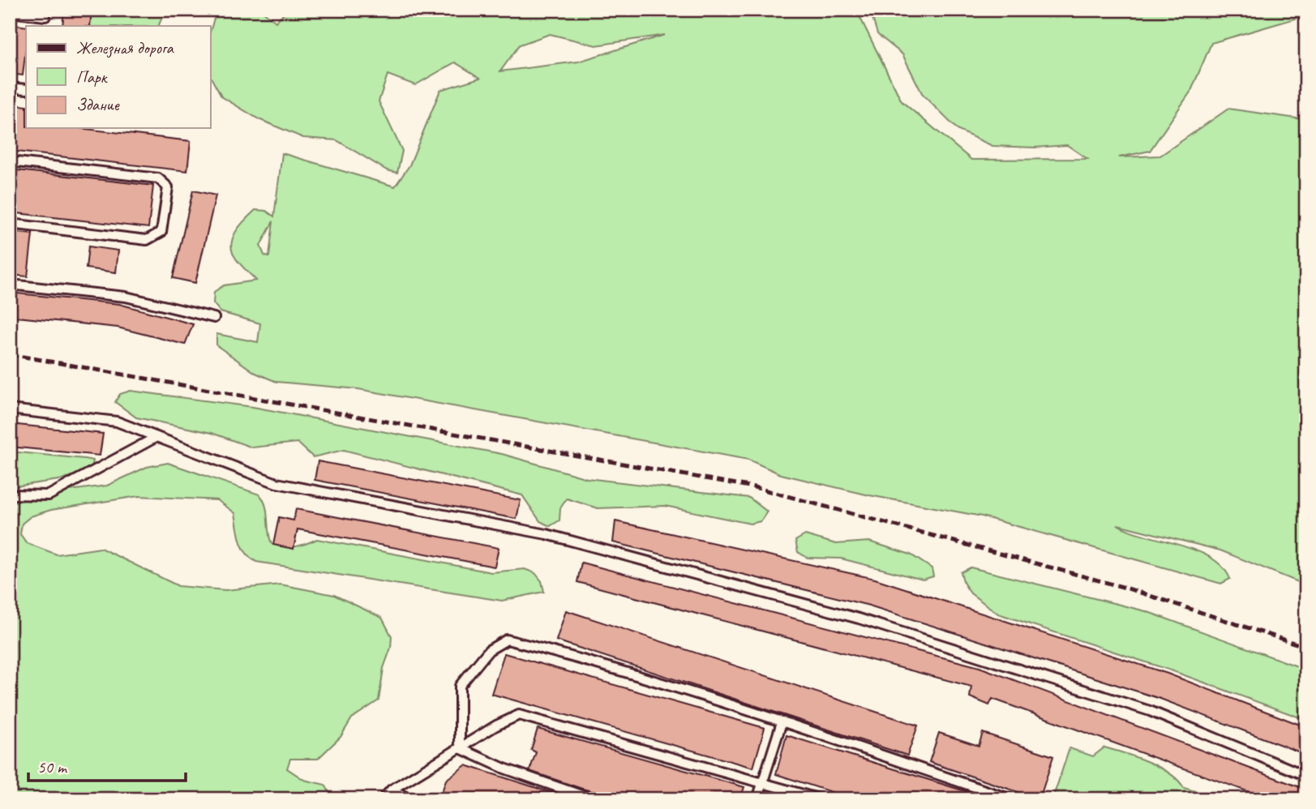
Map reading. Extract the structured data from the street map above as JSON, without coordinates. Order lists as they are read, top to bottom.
{
  "legend": ["Железная дорога", "Парк", "Здание"],
  "scale_bar": "50 m"
}
